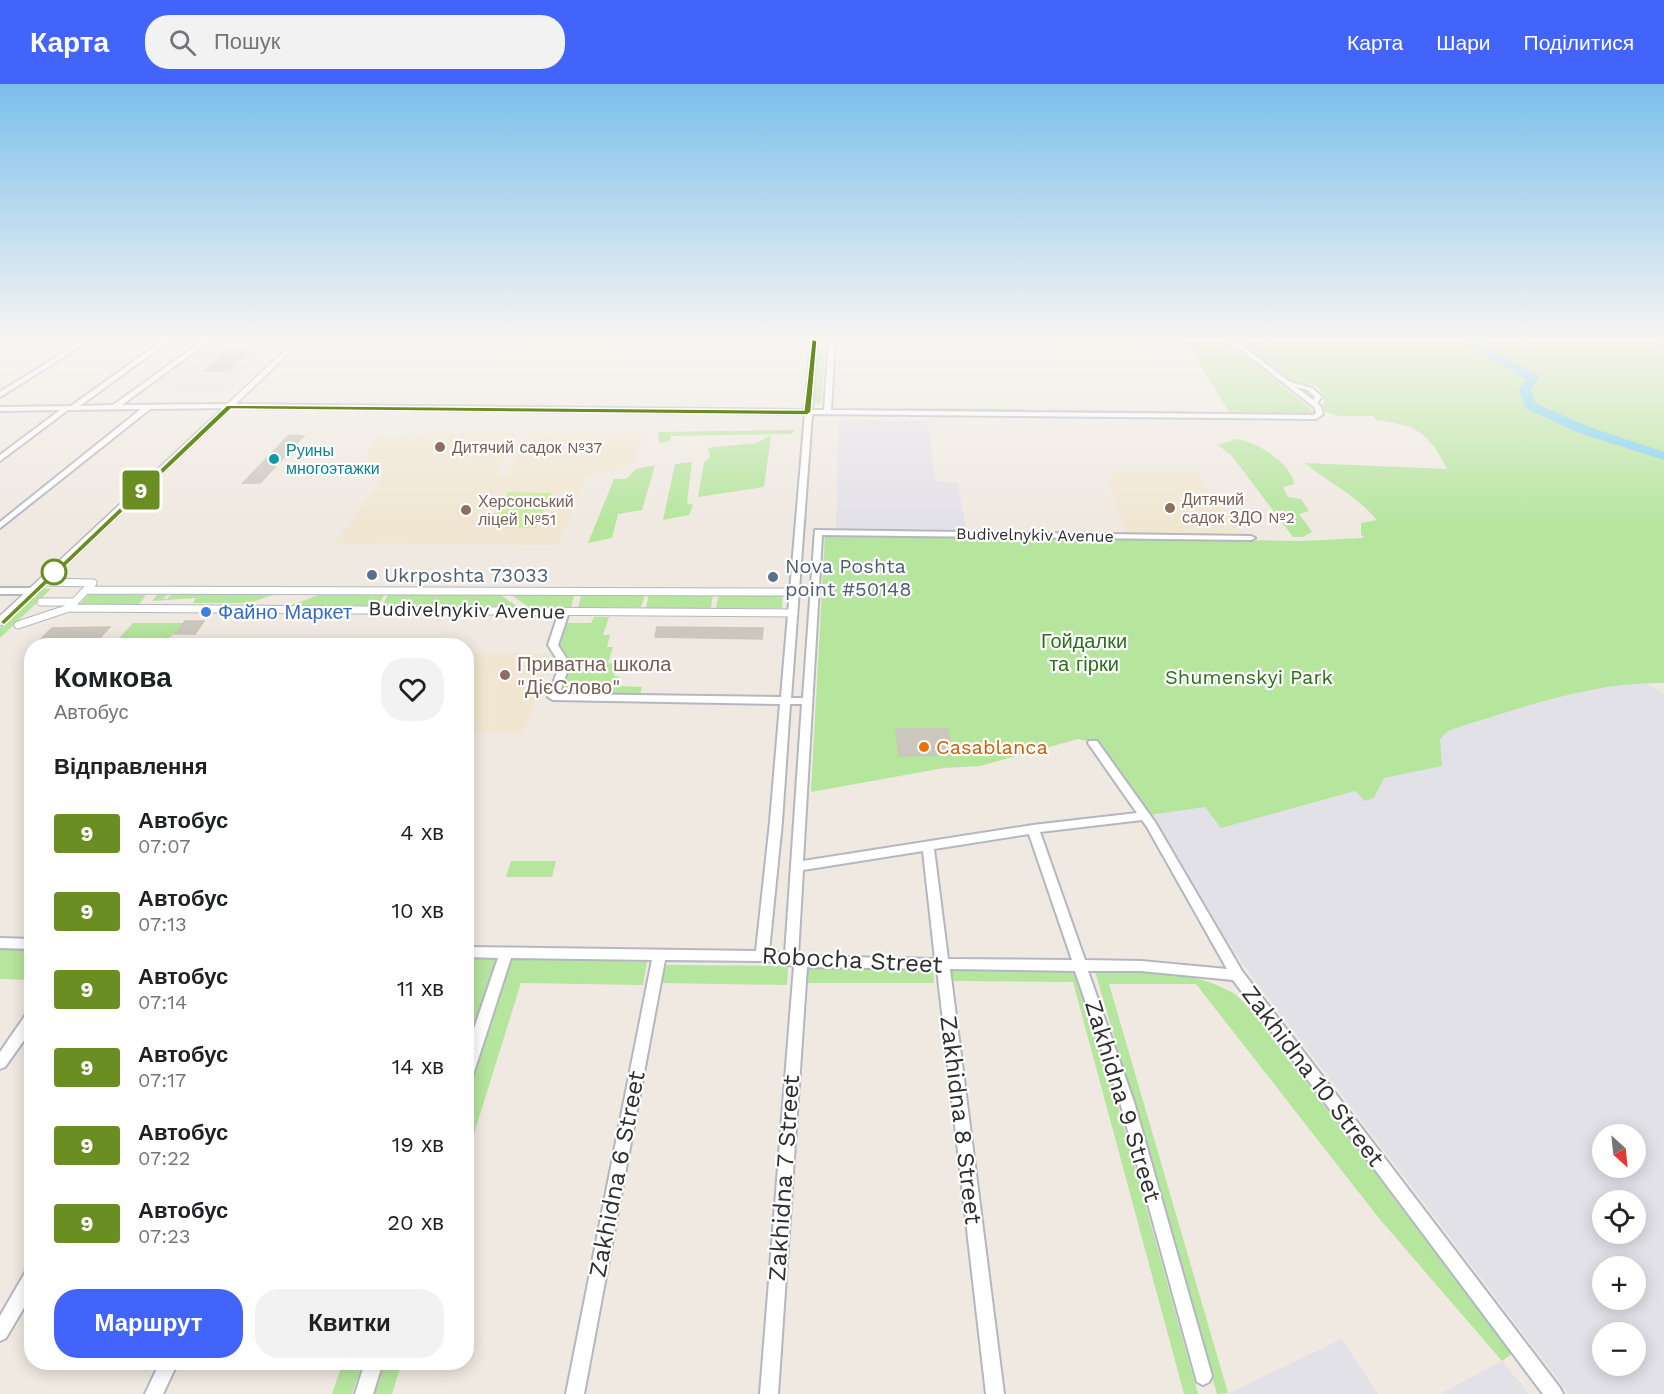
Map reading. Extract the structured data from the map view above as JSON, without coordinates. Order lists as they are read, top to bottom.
{
  "streets": {
    "street": [
      "Budivelnykiv Avenue",
      "Robocha Street",
      "Zakhidna 10 Street",
      "Zakhidna 9 Street",
      "Zakhidna 8 Street",
      "Zakhidna 6 Street",
      "Zakhidna 7 Street"
    ]
  },
  "crossings": [
    ["Budivelnykiv Avenue", "Zakhidna 7 Street"],
    ["Robocha Street", "Zakhidna 10 Street"],
    ["Robocha Street", "Zakhidna 9 Street"],
    ["Robocha Street", "Zakhidna 8 Street"],
    ["Robocha Street", "Zakhidna 6 Street"],
    ["Robocha Street", "Zakhidna 7 Street"]
  ],
  "parks": ["Гойдалки та гірки", "Shumenskyi Park"],
  "places": [
    "Дитячий садок №37",
    "Руины многоэтажки",
    "Дитячий садок ЗДО №2",
    "Херсонський ліцей №51",
    "Ukrposhta 73033",
    "Nova Poshta point #50148",
    "Файно Маркет",
    "Приватна школа \"ДієСлово\"",
    "Casablanca"
  ],
  "lines": ["bus line 9"],
  "north": "bottom right",
  "page": {
    "header": "Карта",
    "search": "Пошук",
    "nav": ["Карта", "Шари", "Поділитися"],
    "on_map": "9",
    "heading": [
      ["Комкова", "Автобус"],
      "Відправлення"
    ],
    "list": [
      {
        "mark": "9",
        "name": "Автобус",
        "note": "07:07",
        "value": "4 хв"
      },
      {
        "mark": "9",
        "name": "Автобус",
        "note": "07:13",
        "value": "10 хв"
      },
      {
        "mark": "9",
        "name": "Автобус",
        "note": "07:14",
        "value": "11 хв"
      },
      {
        "mark": "9",
        "name": "Автобус",
        "note": "07:17",
        "value": "14 хв"
      },
      {
        "mark": "9",
        "name": "Автобус",
        "note": "07:22",
        "value": "19 хв"
      },
      {
        "mark": "9",
        "name": "Автобус",
        "note": "07:23",
        "value": "20 хв"
      }
    ],
    "map_buttons": ["+", "−"],
    "buttons": ["Маршрут", "Квитки"]
  }
}
